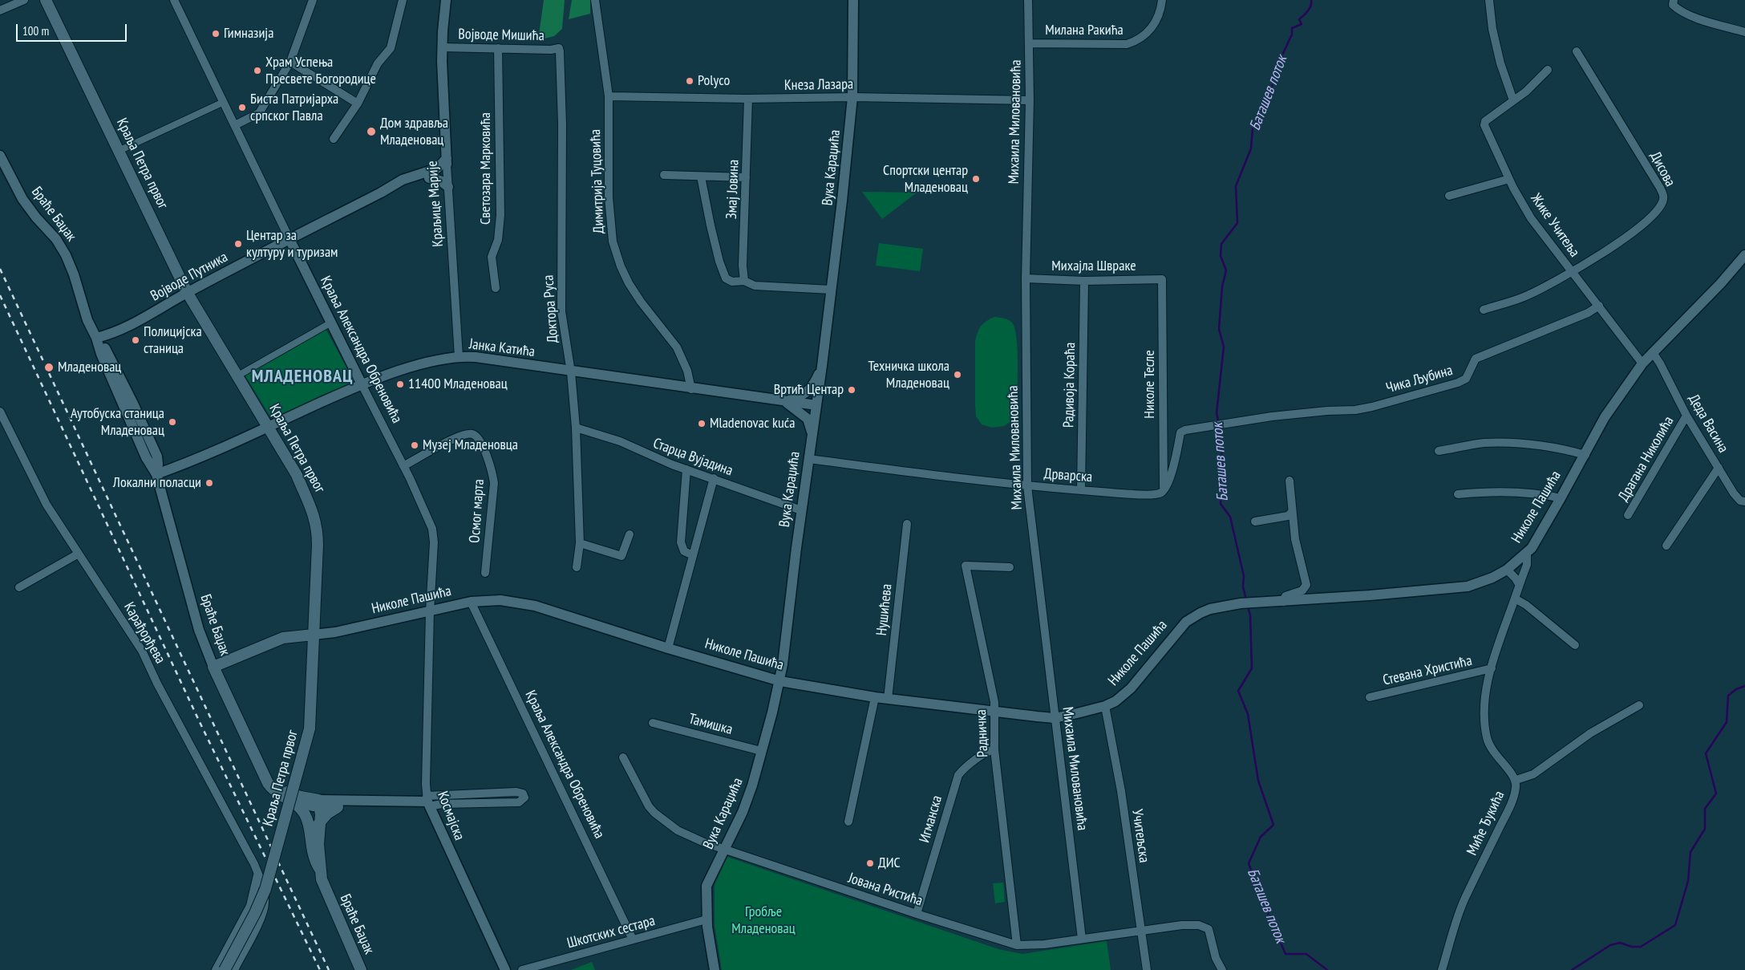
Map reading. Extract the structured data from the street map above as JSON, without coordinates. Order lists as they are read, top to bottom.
{
  "streets": {
    "main road": ["Краља Петра првог", "Браће Баџак", "Николе Пашића"],
    "street": [
      "Милана Ракића",
      "Војводе Мишића",
      "Кнеза Лазара",
      "Михаила Миловановића",
      "Вука Караџића",
      "Светозара Марковића",
      "Дисова",
      "Димитрија Туцовића",
      "Змај Јовина",
      "Краљице Марије",
      "Жике Учитеља",
      "Михајла Швраке",
      "Војводе Путника",
      "Доктора Руса",
      "Јанка Катића",
      "Краља Александра Обреновића",
      "Чика Љубина",
      "Николе Тесле",
      "Радивоја Кораћа",
      "Деда Васина",
      "Старца Вујадина",
      "Драгана Николића",
      "Дрварска",
      "Осмог марта",
      "Нушићева",
      "Карађорђева",
      "Стевана Христића",
      "Тамишка",
      "Радничка",
      "Космајска",
      "Игманска",
      "Миће Ђукића",
      "Учитељска",
      "Јована Ристића",
      "Шкотских сестара"
    ]
  },
  "crossings": [
    ["Милана Ракића", "Михаила Миловановића"],
    ["Војводе Мишића", "Светозара Марковића"],
    ["Војводе Мишића", "Краљице Марије"],
    ["Војводе Мишића", "Доктора Руса"],
    ["Кнеза Лазара", "Михаила Миловановића"],
    ["Кнеза Лазара", "Вука Караџића"],
    ["Кнеза Лазара", "Димитрија Туцовића"],
    ["Кнеза Лазара", "Змај Јовина"],
    ["Михаила Миловановића", "Михајла Швраке"],
    ["Михаила Миловановића", "Дрварска"],
    ["Михаила Миловановића", "Николе Пашића"],
    ["Михаила Миловановића", "Јована Ристића"],
    ["Краља Петра првог", "Војводе Путника"],
    ["Краља Петра првог", "Јанка Катића"],
    ["Краља Петра првог", "Николе Пашића"],
    ["Вука Караџића", "Јанка Катића"],
    ["Вука Караџића", "Старца Вујадина"],
    ["Вука Караџића", "Дрварска"],
    ["Вука Караџића", "Николе Пашића"],
    ["Вука Караџића", "Тамишка"],
    ["Вука Караџића", "Јована Ристића"],
    ["Вука Караџића", "Шкотских сестара"],
    ["Дисова", "Жике Учитеља"],
    ["Димитрија Туцовића", "Јанка Катића"],
    ["Краљице Марије", "Војводе Путника"],
    ["Краљице Марије", "Јанка Катића"],
    ["Браће Баџак", "Војводе Путника"],
    ["Браће Баџак", "Јанка Катића"],
    ["Браће Баџак", "Николе Пашића"],
    ["Жике Учитеља", "Чика Љубина"],
    ["Жике Учитеља", "Николе Пашића"],
    ["Михајла Швраке", "Николе Тесле"],
    ["Михајла Швраке", "Радивоја Кораћа"],
    ["Војводе Путника", "Краља Александра Обреновића"],
    ["Доктора Руса", "Јанка Катића"],
    ["Доктора Руса", "Старца Вујадина"],
    ["Јанка Катића", "Краља Александра Обреновића"],
    ["Краља Александра Обреновића", "Николе Пашића"],
    ["Краља Александра Обреновића", "Осмог марта"],
    ["Краља Александра Обреновића", "Космајска"],
    ["Краља Александра Обреновића", "Шкотских сестара"],
    ["Чика Љубина", "Николе Тесле"],
    ["Чика Љубина", "Дрварска"],
    ["Николе Тесле", "Дрварска"],
    ["Радивоја Кораћа", "Дрварска"],
    ["Деда Васина", "Драгана Николића"],
    ["Деда Васина", "Николе Пашића"],
    ["Николе Пашића", "Нушићева"],
    ["Николе Пашића", "Радничка"],
    ["Николе Пашића", "Космајска"],
    ["Николе Пашића", "Миће Ђукића"],
    ["Николе Пашића", "Учитељска"],
    ["Стевана Христића", "Миће Ђукића"],
    ["Радничка", "Игманска"],
    ["Радничка", "Јована Ристића"],
    ["Игманска", "Јована Ристића"],
    ["Учитељска", "Јована Ристића"]
  ],
  "districts": ["МЛАДЕНОВАЦ"],
  "water": ["Баташев поток"],
  "parks": ["Гробље Младеновац"],
  "places": [
    "Гимназија",
    "Храм Успења Пресвете Богородице",
    "Polyco",
    "Биста Патријарха српског Павла",
    "Дом здравља Младеновац",
    "Спортски центар Младеновац",
    "Центар за културу и туризам",
    "Полицијска станица",
    "Младеновац",
    "Техничка школа Младеновац",
    "11400 Младеновац",
    "Вртић Центар",
    "Аутобуска станица Младеновац",
    "Mladenovac kuća",
    "Музеј Младеновца",
    "Локални поласци",
    "ДИС"
  ],
  "scale_bar": "100 m"
}
